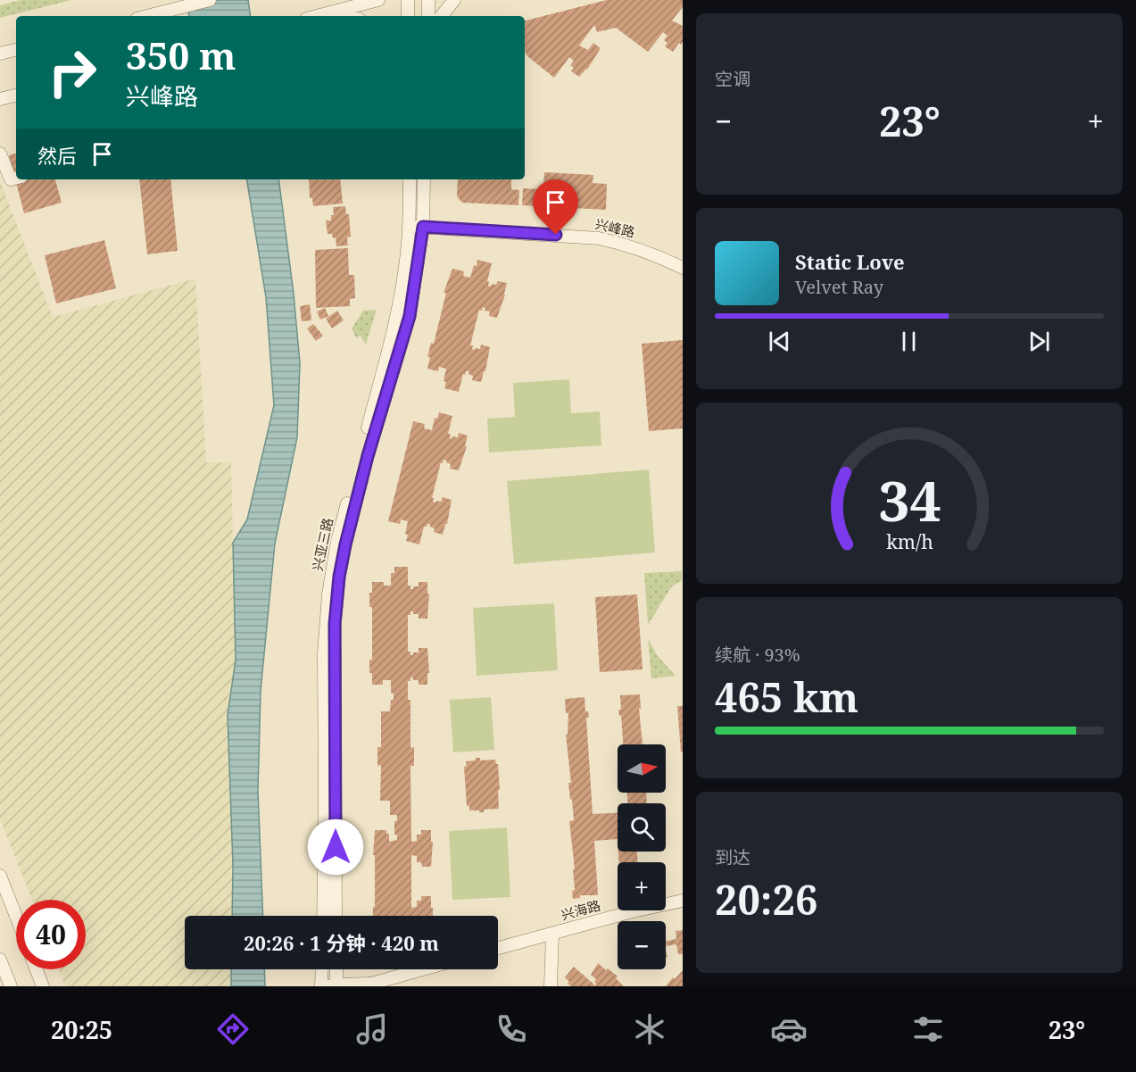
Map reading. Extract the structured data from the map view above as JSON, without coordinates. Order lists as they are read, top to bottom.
{
  "streets": {
    "street": ["兴峰路", "兴亚三路", "兴海路"]
  },
  "crossings": [
    ["兴峰路", "兴亚三路"]
  ],
  "north": "right",
  "page": {
    "tile": [
      "空调",
      ["续航 · 93%", "465 km"],
      ["到达", "20:26"]
    ],
    "turn": ["350 m", "兴峰路"],
    "heat": ["−", "23°", "+"],
    "then": "然后",
    "song": ["Static Love", "Velvet Ray"],
    "map_buttons": ["+", "−"],
    "limit": "40",
    "trip": "20:26 · 1 分钟 · 420 m",
    "tabs": ["20:25", "23°"],
    "gauge": ["34", "km/h"]
  }
}
